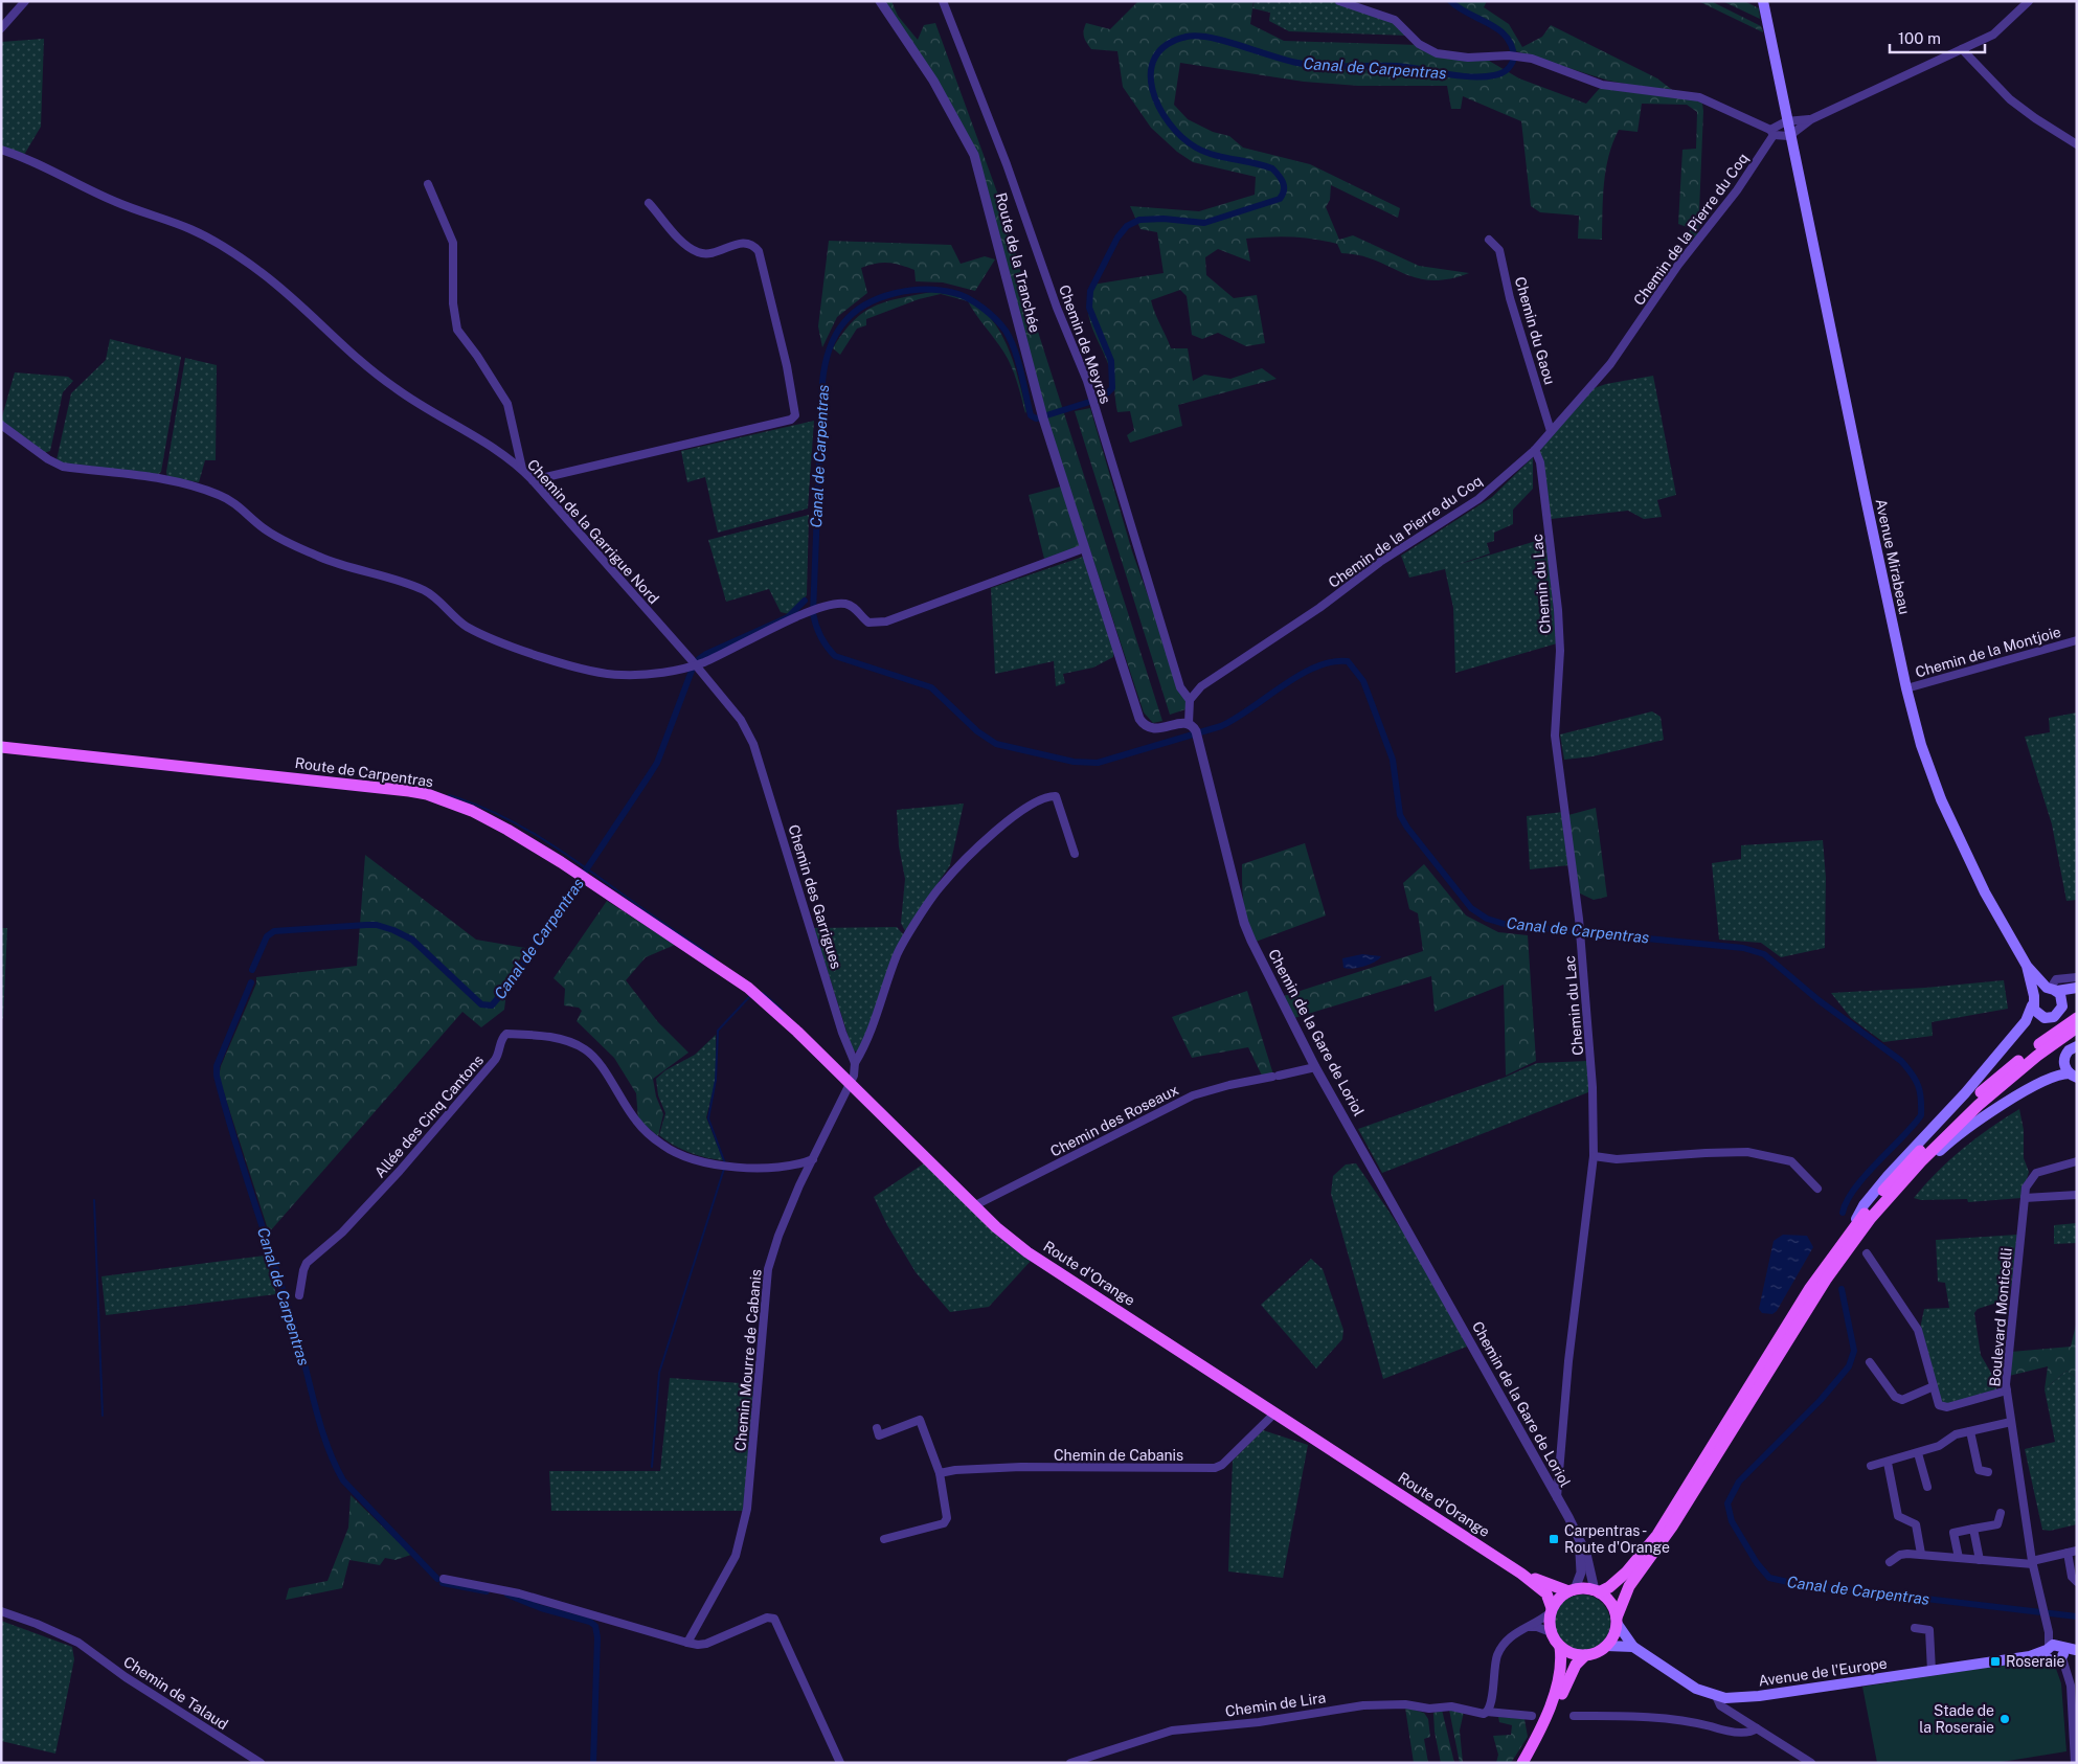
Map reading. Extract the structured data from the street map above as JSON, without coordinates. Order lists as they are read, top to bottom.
{
  "streets": {
    "main road": [
      "Avenue Mirabeau",
      "Route de Carpentras",
      "Route d'Orange",
      "Avenue de l'Europe"
    ],
    "street": [
      "Chemin de la Pierre du Coq",
      "Route de la Tranchée",
      "Chemin du Gaou",
      "Chemin de Meyras",
      "Chemin de la Garrigue Nord",
      "Chemin du Lac",
      "Chemin de la Montjoie",
      "Chemin des Garrigues",
      "Chemin de la Gare de Loriol",
      "Allée des Cinq Cantons",
      "Chemin des Roseaux",
      "Boulevard Monticelli",
      "Chemin Mourre de Cabanis",
      "Chemin de Cabanis",
      "Chemin de Talaud",
      "Chemin de Lira"
    ]
  },
  "crossings": [
    ["Chemin de la Pierre du Coq", "Chemin du Gaou"],
    ["Chemin de la Pierre du Coq", "Chemin de Meyras"],
    ["Chemin de la Pierre du Coq", "Chemin du Lac"],
    ["Chemin de la Garrigue Nord", "Chemin des Garrigues"],
    ["Avenue Mirabeau", "Chemin de la Montjoie"],
    ["Chemin du Lac", "Chemin de la Gare de Loriol"],
    ["Route de Carpentras", "Route d'Orange"],
    ["Chemin de la Gare de Loriol", "Chemin des Roseaux"],
    ["Chemin de la Gare de Loriol", "Route d'Orange"],
    ["Chemin de la Gare de Loriol", "Avenue de l'Europe"],
    ["Allée des Cinq Cantons", "Chemin Mourre de Cabanis"],
    ["Chemin des Roseaux", "Route d'Orange"],
    ["Route d'Orange", "Chemin Mourre de Cabanis"],
    ["Route d'Orange", "Chemin de Cabanis"],
    ["Route d'Orange", "Avenue de l'Europe"],
    ["Boulevard Monticelli", "Avenue de l'Europe"]
  ],
  "water": ["Canal de Carpentras"],
  "places": {
    "transit": ["Carpentras - Route d'Orange", "Roseraie"],
    "other": ["Stade de la Roseraie"]
  },
  "scale_bar": "100 m"
}
